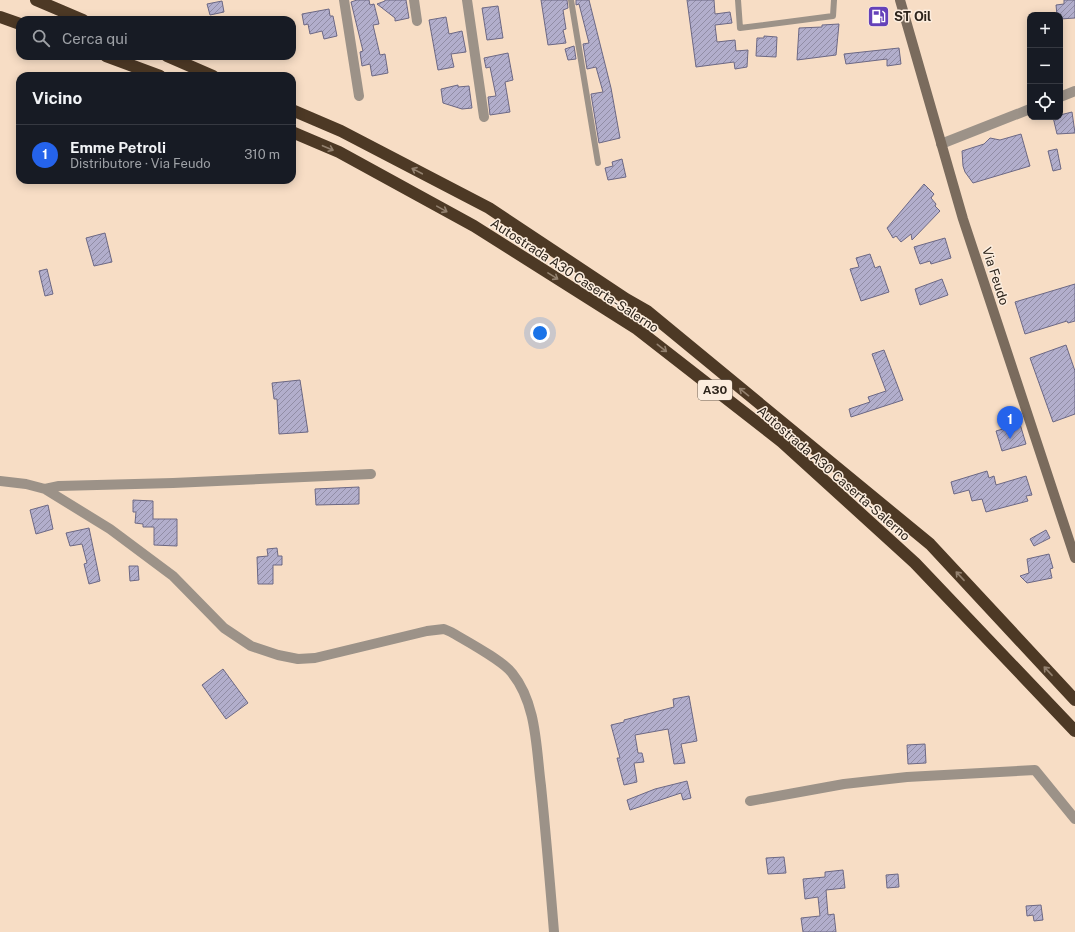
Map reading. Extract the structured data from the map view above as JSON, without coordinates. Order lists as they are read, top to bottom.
{
  "streets": {
    "highway": ["Autostrada A30 Caserta-Salerno", "A30"],
    "street": ["Via Feudo"]
  },
  "places": {
    "fuel station": ["ST Oil"]
  },
  "page": {
    "map_buttons": ["+", "−"],
    "search": "Cerca qui",
    "heading": "Vicino",
    "list": [
      {
        "mark": "1",
        "name": "Emme Petroli",
        "note": "Distributore · Via Feudo",
        "value": "310 m"
      }
    ],
    "pins": "1"
  }
}
